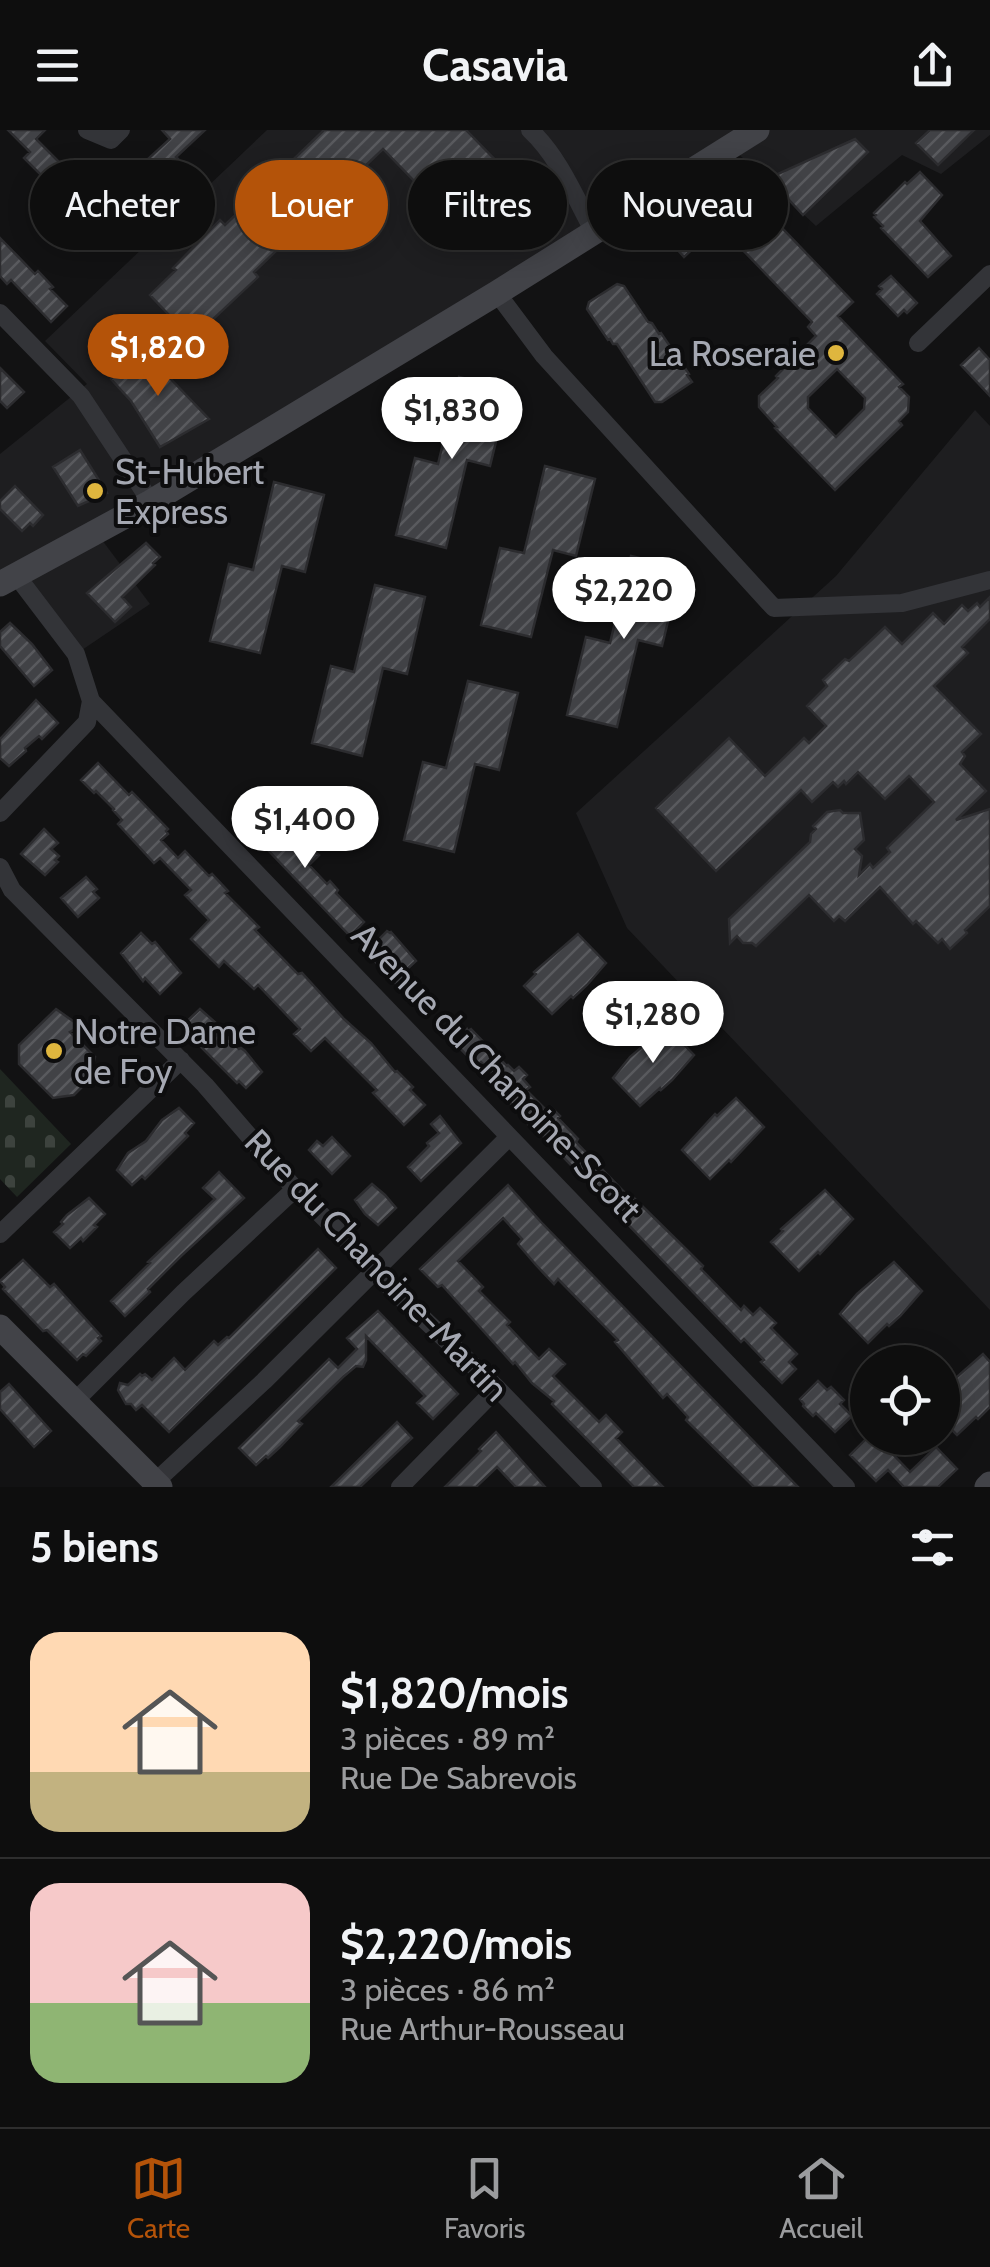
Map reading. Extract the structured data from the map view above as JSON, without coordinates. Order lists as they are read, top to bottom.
{
  "streets": {
    "street": ["Avenue du Chanoine-Scott", "Rue du Chanoine-Martin"]
  },
  "places": ["La Roseraie", "St-Hubert Express", "Notre Dame de Foy"],
  "page": {
    "header": "Casavia",
    "chip": [
      "Acheter",
      "Louer",
      "Filtres",
      "Nouveau"
    ],
    "price": [
      "$1,820",
      "$1,830",
      "$2,220",
      "$1,400",
      "$1,280"
    ],
    "heading": "5 biens",
    "list": [
      {
        "name": "$1,820/mois",
        "note": "3 pièces · 89 m² · Rue De Sabrevois"
      },
      {
        "name": "$2,220/mois",
        "note": "3 pièces · 86 m² · Rue Arthur-Rousseau"
      }
    ],
    "tabs": ["Carte", "Favoris", "Accueil"]
  }
}
